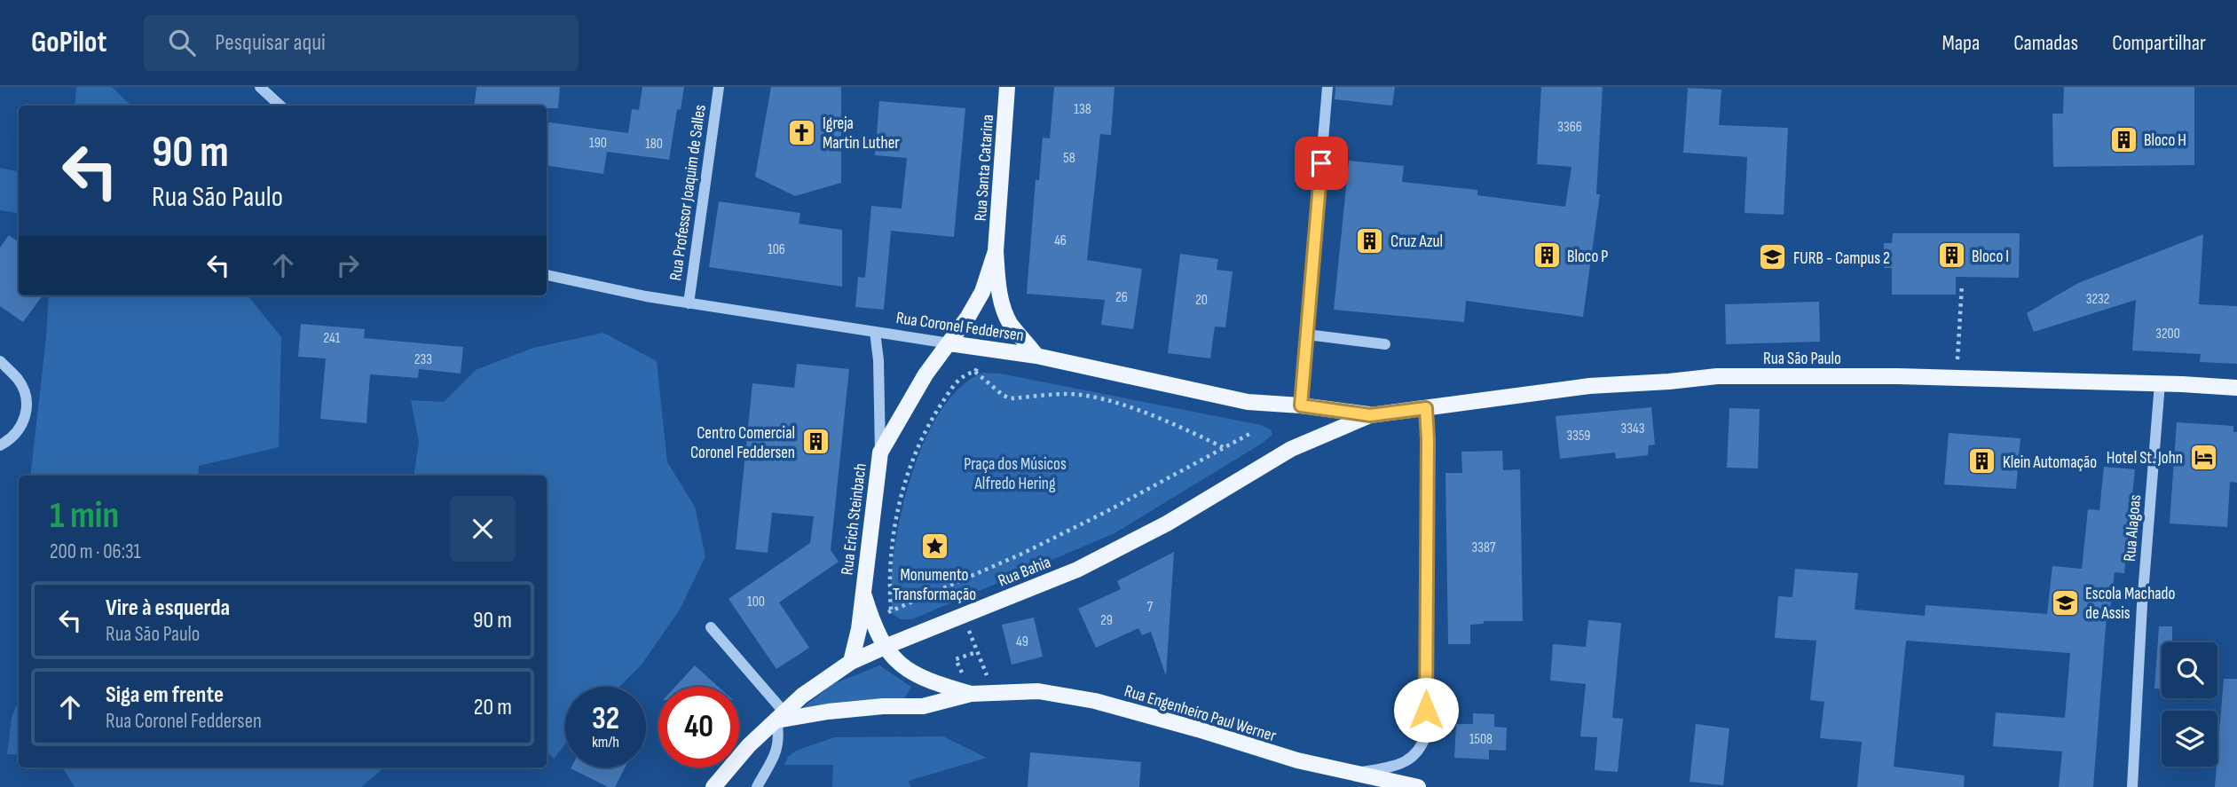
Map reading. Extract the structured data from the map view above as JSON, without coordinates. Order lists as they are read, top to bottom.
{
  "streets": {
    "main road": [
      "Rua Santa Catarina",
      "Rua Coronel Feddersen",
      "Rua São Paulo",
      "Rua Erich Steinbach",
      "Rua Bahia",
      "Rua Engenheiro Paul Werner"
    ],
    "street": ["Rua Professor Joaquim de Salles", "Rua Alagoas"]
  },
  "crossings": [
    ["Rua Santa Catarina", "Rua Coronel Feddersen"],
    ["Rua Santa Catarina", "Rua Erich Steinbach"],
    ["Rua Professor Joaquim de Salles", "Rua Coronel Feddersen"],
    ["Rua Coronel Feddersen", "Rua São Paulo"],
    ["Rua Coronel Feddersen", "Rua Erich Steinbach"],
    ["Rua Coronel Feddersen", "Rua Bahia"],
    ["Rua São Paulo", "Rua Alagoas"],
    ["Rua São Paulo", "Rua Bahia"],
    ["Rua Erich Steinbach", "Rua Bahia"],
    ["Rua Erich Steinbach", "Rua Engenheiro Paul Werner"],
    ["Rua Bahia", "Rua Engenheiro Paul Werner"]
  ],
  "parks": ["Praça dos Músicos Alfredo Hering"],
  "places": {
    "church": ["Igreja Martin Luther"],
    "building": [
      "Bloco H",
      "Cruz Azul",
      "Bloco P",
      "Bloco I",
      "Centro Comercial Coronel Feddersen",
      "Klein Automação"
    ],
    "school or university": ["FURB - Campus 2", "Escola Machado de Assis"],
    "hotel": ["Hotel St. John"],
    "place": ["Monumento Transformação"]
  },
  "house_numbers": [
    "138",
    "3366",
    "190",
    "180",
    "58",
    "46",
    "106",
    "26",
    "3232",
    "20",
    "3200",
    "241",
    "233",
    "3343",
    "3359",
    "3387",
    "100",
    "7",
    "29",
    "49",
    "1508"
  ],
  "page": {
    "header": "GoPilot",
    "search": "Pesquisar aqui",
    "nav": ["Mapa", "Camadas", "Compartilhar"],
    "turn": ["90 m", "Rua São Paulo"],
    "heading": ["1 min", "200 m · 06:31"],
    "list": [
      {
        "name": "Vire à esquerda",
        "note": "Rua São Paulo",
        "value": "90 m"
      },
      {
        "name": "Siga em frente",
        "note": "Rua Coronel Feddersen",
        "value": "20 m"
      }
    ],
    "speed": "32 km/h",
    "limit": "40"
  }
}
